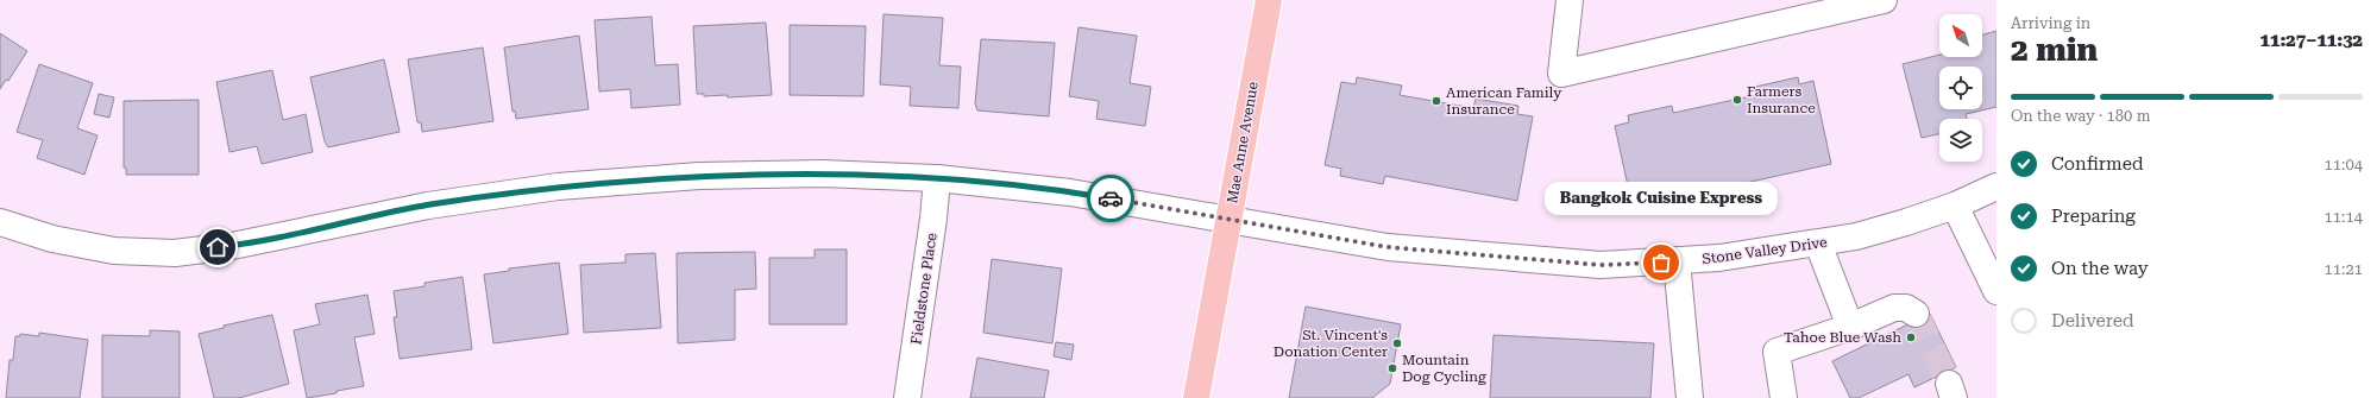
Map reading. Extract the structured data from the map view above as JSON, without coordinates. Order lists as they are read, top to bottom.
{
  "streets": {
    "main road": ["Mae Anne Avenue"],
    "street": ["Stone Valley Drive", "Fieldstone Place"]
  },
  "crossings": [
    ["Mae Anne Avenue", "Stone Valley Drive"],
    ["Stone Valley Drive", "Fieldstone Place"]
  ],
  "places": [
    "Farmers Insurance",
    "American Family Insurance",
    "Bangkok Cuisine Express",
    "Tahoe Blue Wash",
    "St. Vincent's Donation Center",
    "Mountain Dog Cycling"
  ],
  "north": "top left",
  "page": {
    "heading": ["2 min", "Arriving in", "11:27–11:32"],
    "bar": "On the way · 180 m",
    "list": [
      ["Confirmed", "11:04"],
      ["Preparing", "11:14"],
      ["On the way", "11:21"],
      "Delivered"
    ],
    "bubble": "Bangkok Cuisine Express"
  }
}
